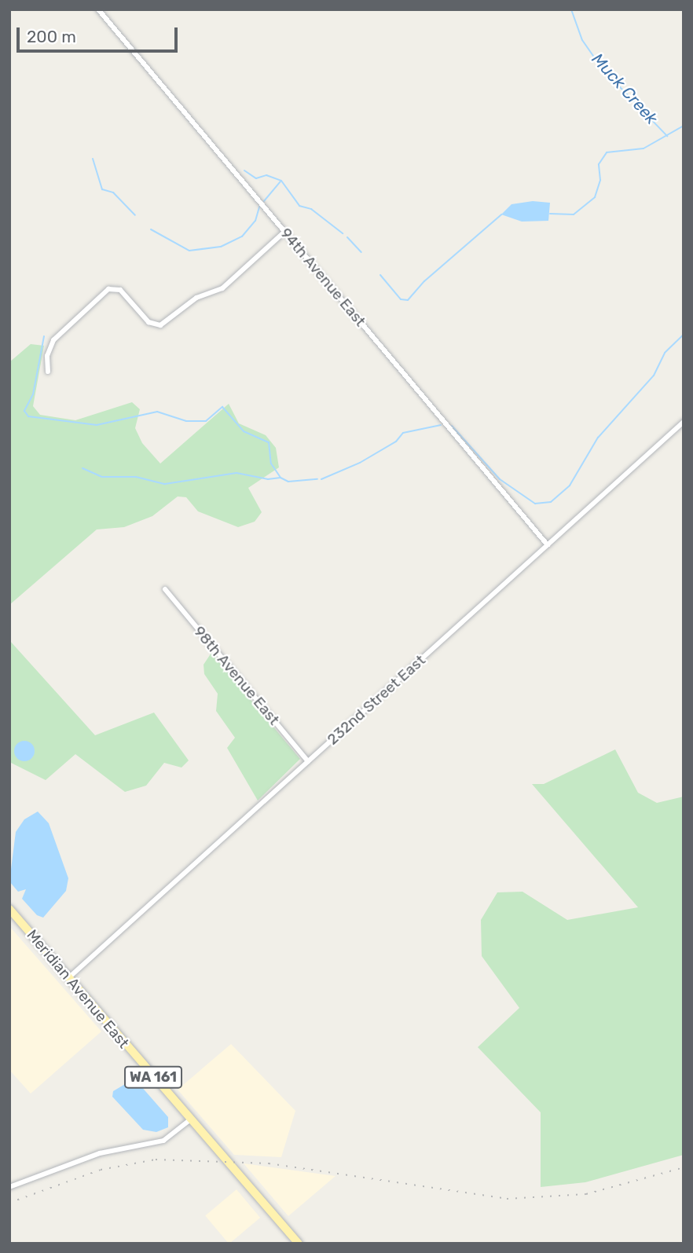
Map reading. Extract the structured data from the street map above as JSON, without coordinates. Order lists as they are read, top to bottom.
{
  "streets": {
    "main road": ["Meridian Avenue East", "WA 161"],
    "street": ["94th Avenue East", "98th Avenue East", "232nd Street East"]
  },
  "crossings": [
    ["94th Avenue East", "232nd Street East"],
    ["98th Avenue East", "232nd Street East"],
    ["232nd Street East", "Meridian Avenue East"]
  ],
  "water": ["Muck Creek"],
  "scale_bar": "200 m"
}
